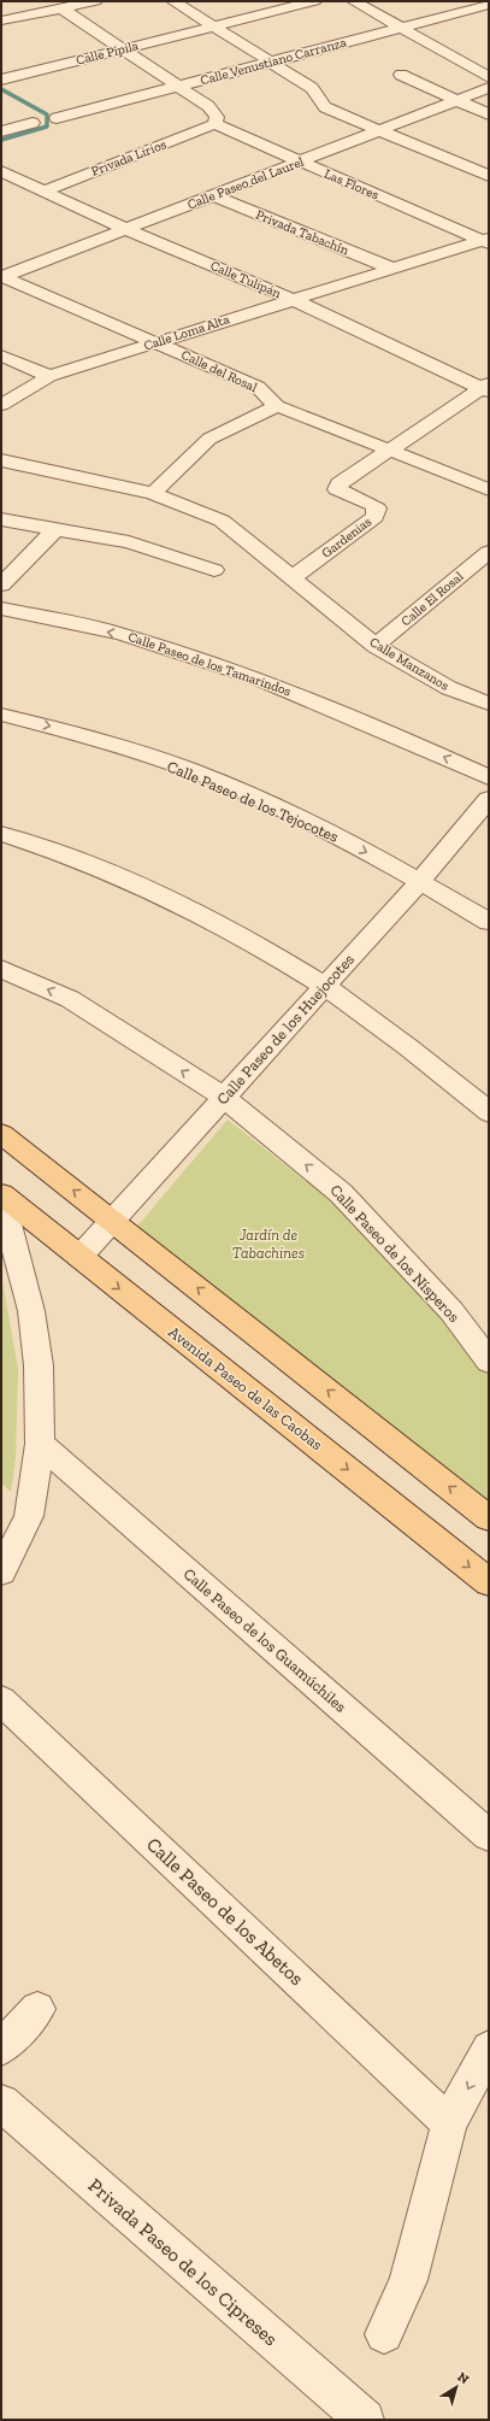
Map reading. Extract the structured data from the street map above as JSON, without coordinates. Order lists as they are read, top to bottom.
{
  "streets": {
    "main road": ["Avenida Paseo de las Caobas"],
    "street": [
      "Calle Pípila",
      "Calle Venustiano Carranza",
      "Privada Lirios",
      "Calle Paseo del Laurel",
      "Las Flores",
      "Privada Tabachín",
      "Calle Tulipán",
      "Calle Loma Alta",
      "Calle del Rosal",
      "Gardenias",
      "Calle El Rosal",
      "Calle Paseo de los Tamarindos",
      "Calle Manzanos",
      "Calle Paseo de los Tejocotes",
      "Calle Paseo de los Huejocotes",
      "Calle Paseo de los Nísperos",
      "Calle Paseo de los Guamúchiles",
      "Calle Paseo de los Abetos",
      "Privada Paseo de los Cipreses"
    ]
  },
  "crossings": [
    ["Privada Lirios", "Las Flores"],
    ["Privada Lirios", "Calle Tulipán"],
    ["Calle Paseo del Laurel", "Las Flores"],
    ["Calle Paseo del Laurel", "Privada Tabachín"],
    ["Calle Paseo del Laurel", "Calle Tulipán"],
    ["Calle Paseo del Laurel", "Calle del Rosal"],
    ["Las Flores", "Calle Loma Alta"],
    ["Privada Tabachín", "Calle Loma Alta"],
    ["Calle Tulipán", "Calle Loma Alta"],
    ["Calle Loma Alta", "Calle del Rosal"],
    ["Calle del Rosal", "Gardenias"],
    ["Gardenias", "Calle Manzanos"],
    ["Calle El Rosal", "Calle Manzanos"],
    ["Calle Paseo de los Tejocotes", "Calle Paseo de los Huejocotes"],
    ["Calle Paseo de los Huejocotes", "Calle Paseo de los Nísperos"],
    ["Calle Paseo de los Huejocotes", "Avenida Paseo de las Caobas"]
  ],
  "parks": ["Jardín de Tabachines"],
  "north": "top right"
}
